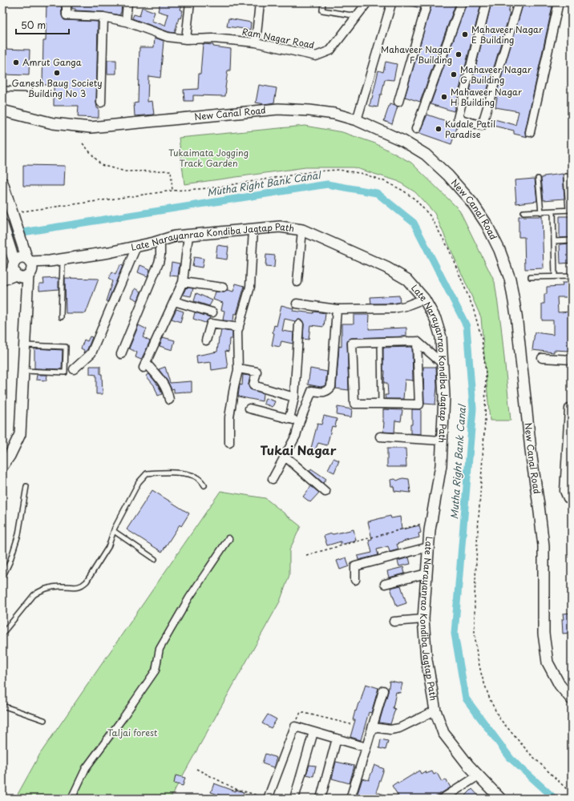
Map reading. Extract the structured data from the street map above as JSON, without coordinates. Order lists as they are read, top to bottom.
{
  "streets": {
    "street": ["Ram Nagar Road", "New Canal Road", "Late Narayanrao Kondiba Jagtap Path"]
  },
  "districts": ["Tukai Nagar"],
  "water": ["Mutha Right Bank Canal"],
  "parks": ["Tukaimata Jogging Track Garden", "Taljai forest"],
  "places": [
    "Mahaveer Nagar E Building",
    "Mahaveer Nagar F Building",
    "Amrut Ganga",
    "Ganesh Baug Society Building No 3",
    "Mahaveer Nagar G Building",
    "Mahaveer Nagar H Building",
    "Kudale Patil Paradise"
  ],
  "scale_bar": "50 m"
}
